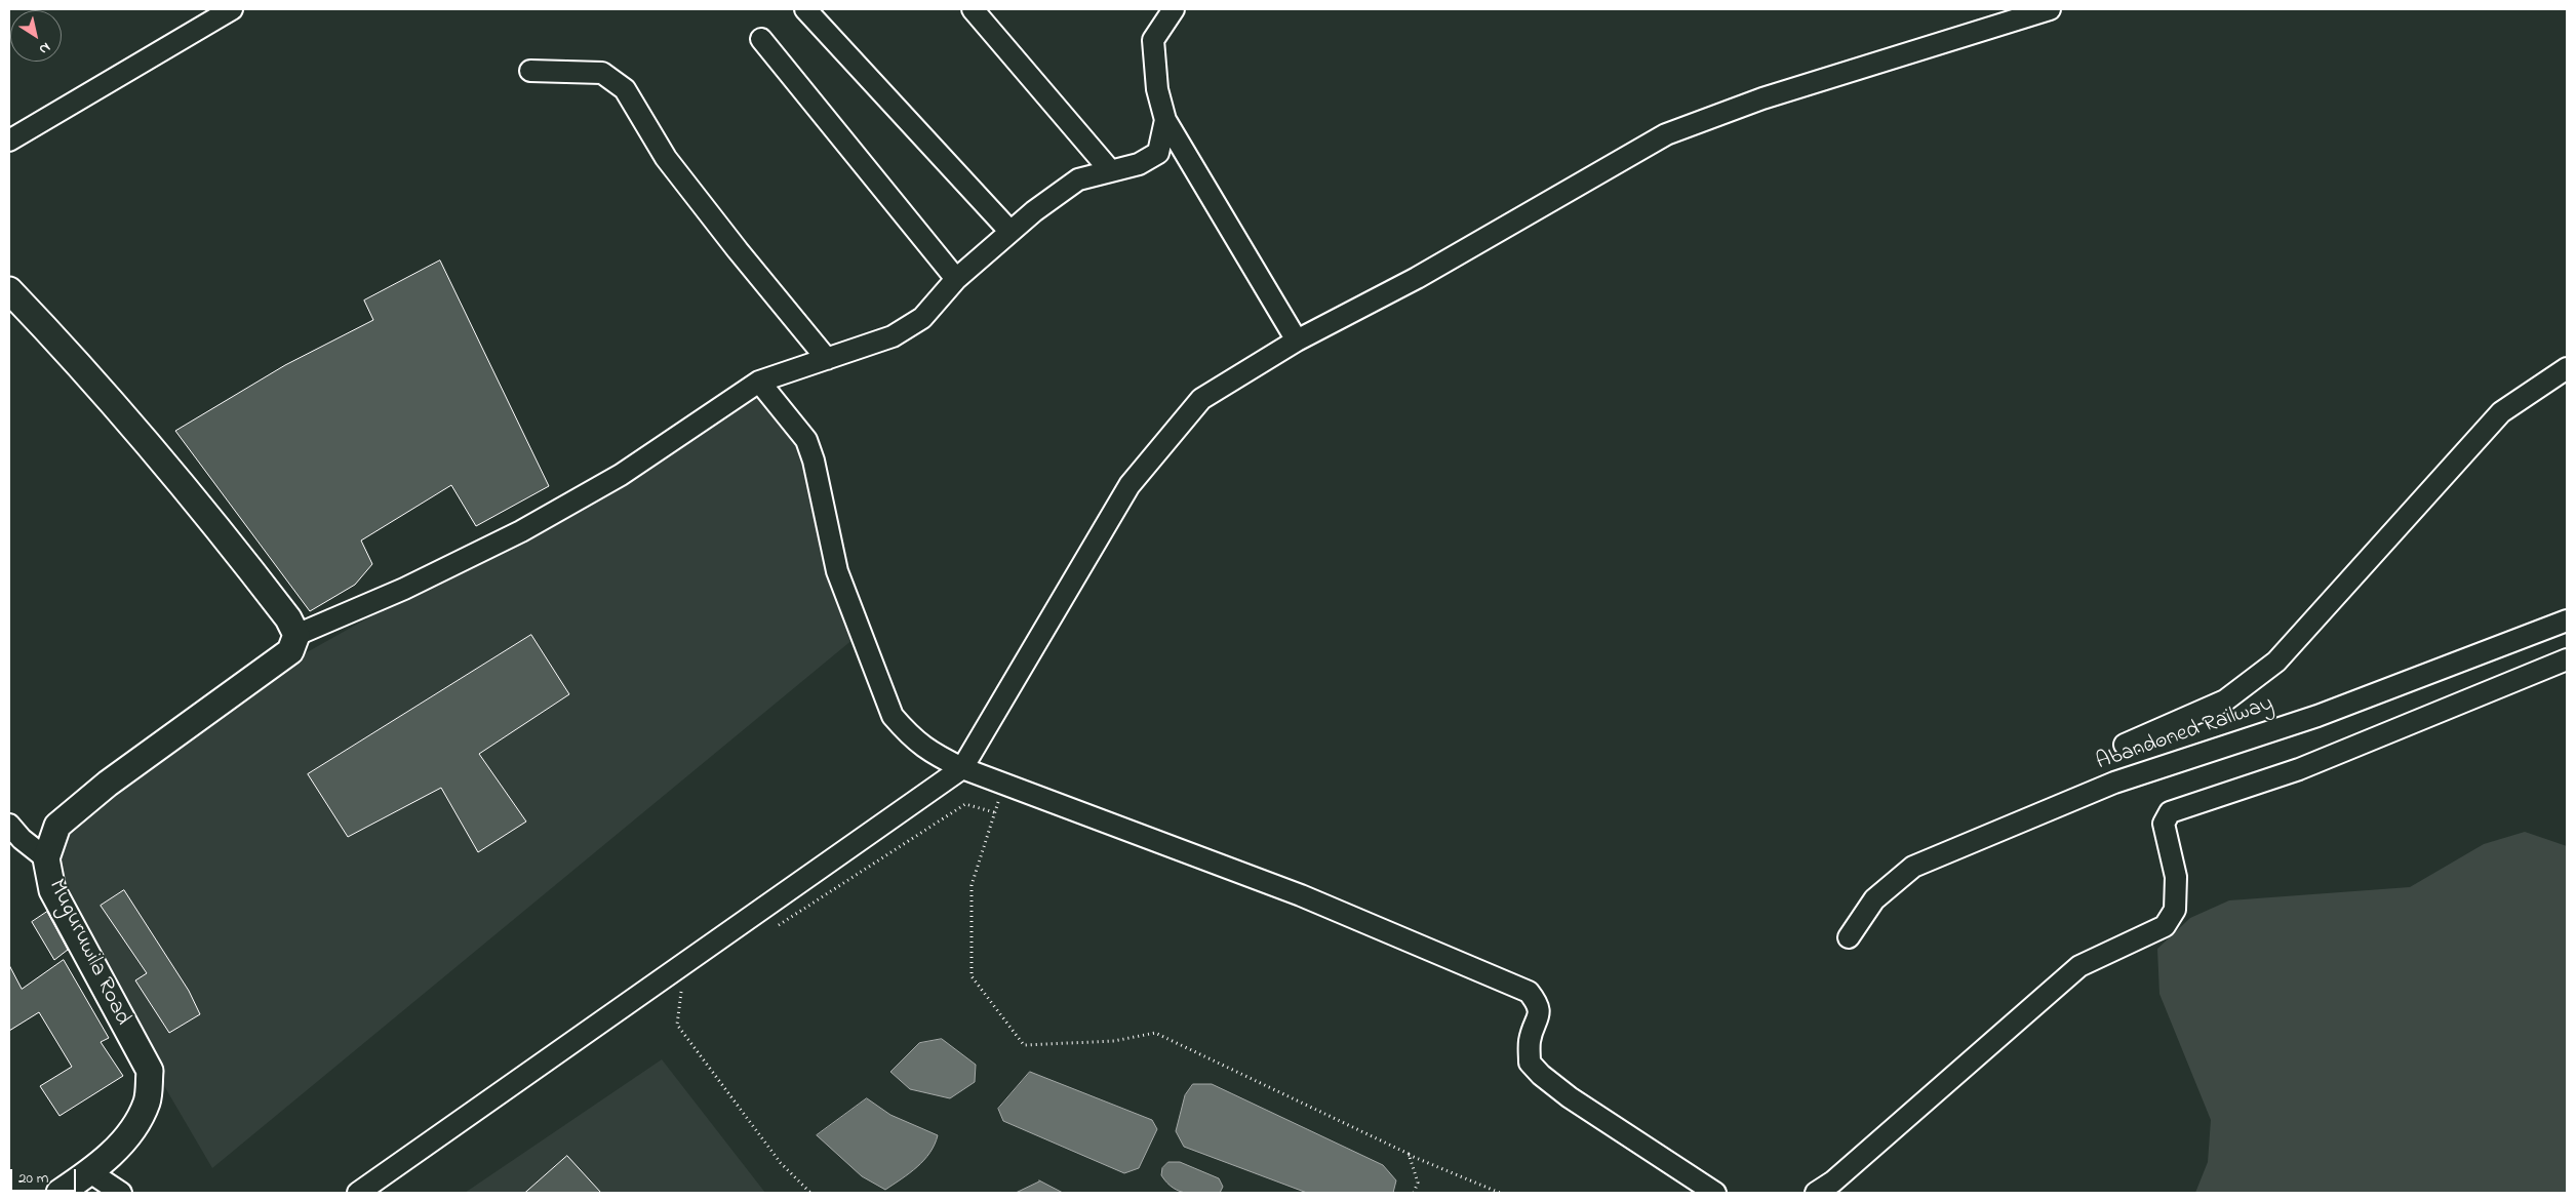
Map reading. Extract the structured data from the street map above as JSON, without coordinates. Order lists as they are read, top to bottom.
{
  "streets": {
    "street": ["Abandoned Railway", "Muguruwila Road"]
  },
  "scale_bar": "20 m",
  "north": "bottom right"
}
